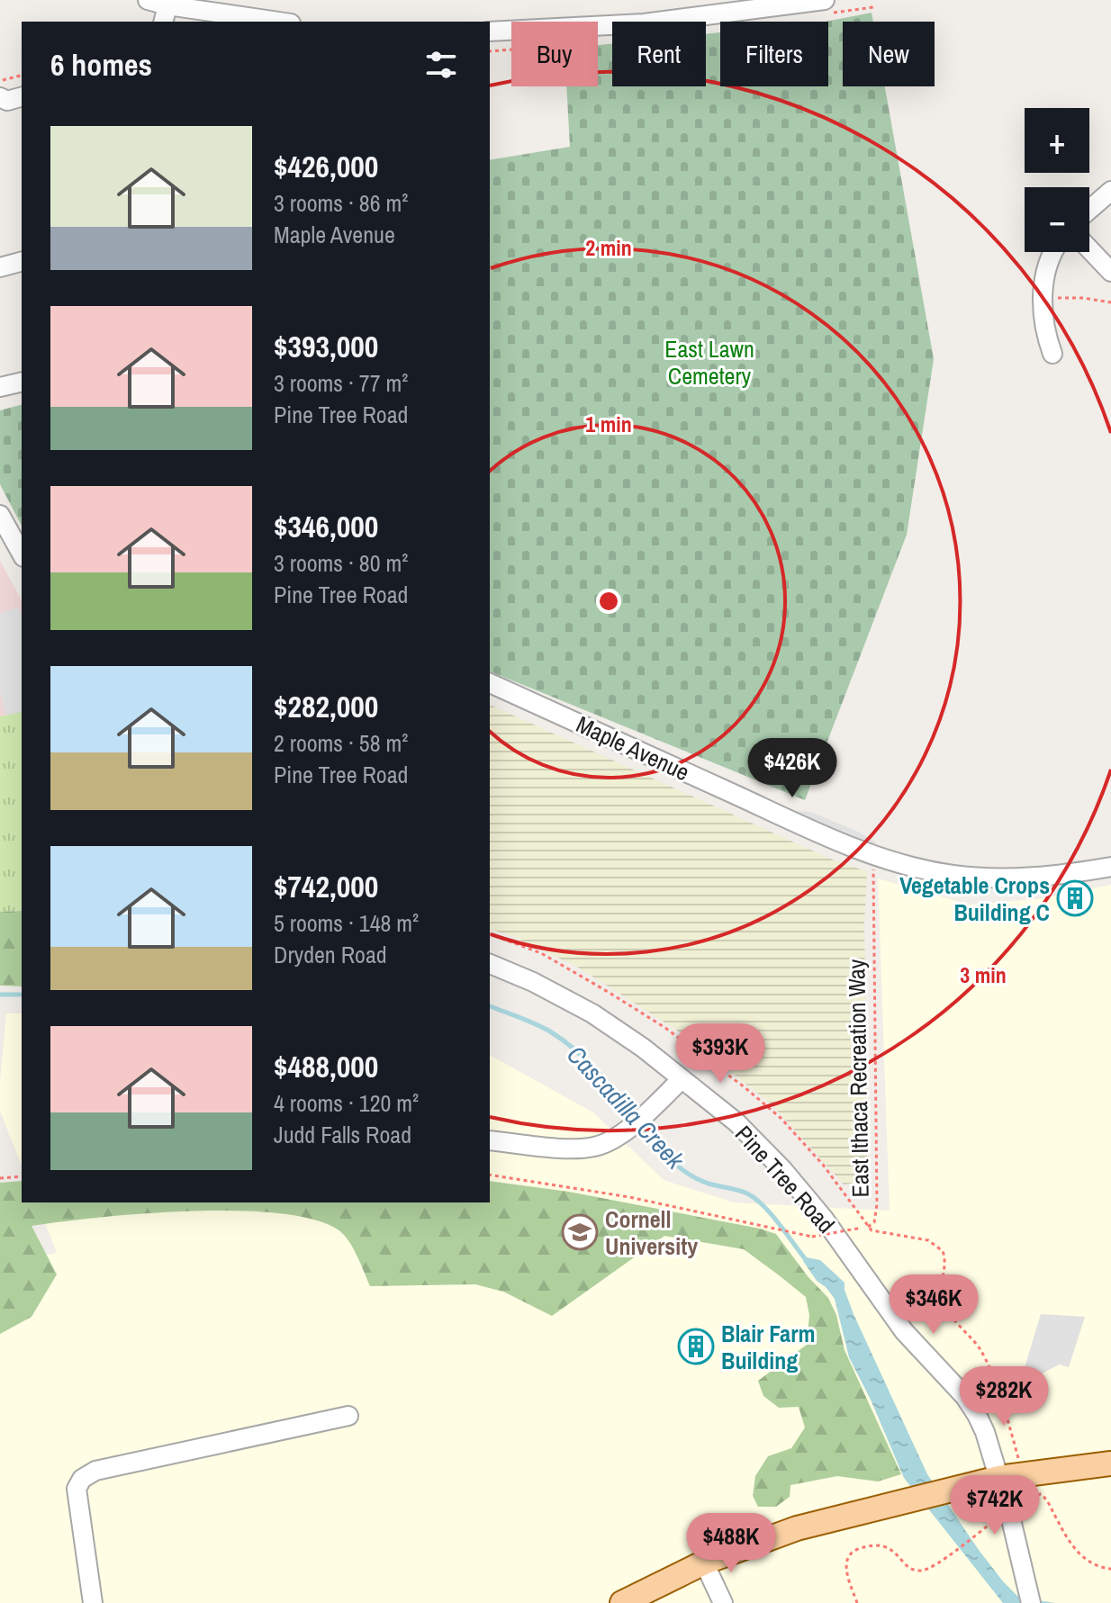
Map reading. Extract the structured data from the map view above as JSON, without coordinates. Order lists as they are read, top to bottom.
{
  "streets": {
    "street": ["Maple Avenue", "Pine Tree Road"],
    "path": ["East Ithaca Recreation Way"]
  },
  "water": ["Cascadilla Creek"],
  "parks": ["East Lawn Cemetery"],
  "places": {
    "building": ["Vegetable Crops Building C", "Blair Farm Building"],
    "school or university": ["Cornell University"]
  },
  "page": {
    "chip": [
      "Buy",
      "Rent",
      "Filters",
      "New"
    ],
    "heading": "6 homes",
    "map_buttons": ["+", "−"],
    "list": [
      {
        "name": "$426,000",
        "note": "3 rooms · 86 m² · Maple Avenue"
      },
      {
        "name": "$393,000",
        "note": "3 rooms · 77 m² · Pine Tree Road"
      },
      {
        "name": "$346,000",
        "note": "3 rooms · 80 m² · Pine Tree Road"
      },
      {
        "name": "$282,000",
        "note": "2 rooms · 58 m² · Pine Tree Road"
      },
      {
        "name": "$742,000",
        "note": "5 rooms · 148 m² · Dryden Road"
      },
      {
        "name": "$488,000",
        "note": "4 rooms · 120 m² · Judd Falls Road"
      }
    ],
    "price": [
      "$426K",
      "$393K",
      "$346K",
      "$282K",
      "$742K",
      "$488K"
    ]
  },
  "rings": ["2 min", "1 min", "3 min"]
}
